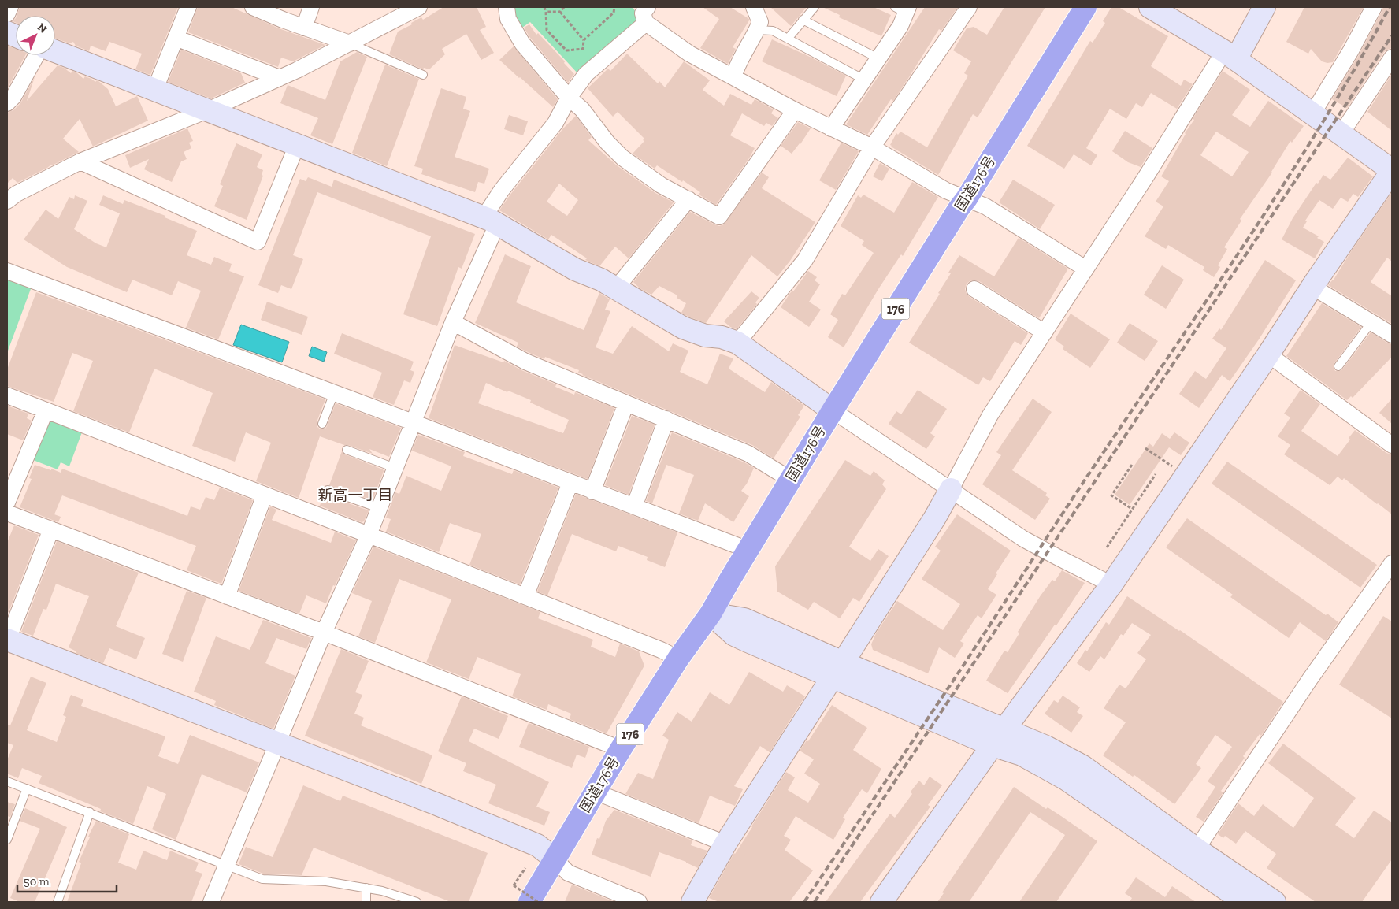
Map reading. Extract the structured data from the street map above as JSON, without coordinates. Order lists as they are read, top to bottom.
{
  "streets": {
    "highway": ["国道176号", "176"]
  },
  "districts": ["新高一丁目"],
  "scale_bar": "50 m",
  "north": "top right"
}
